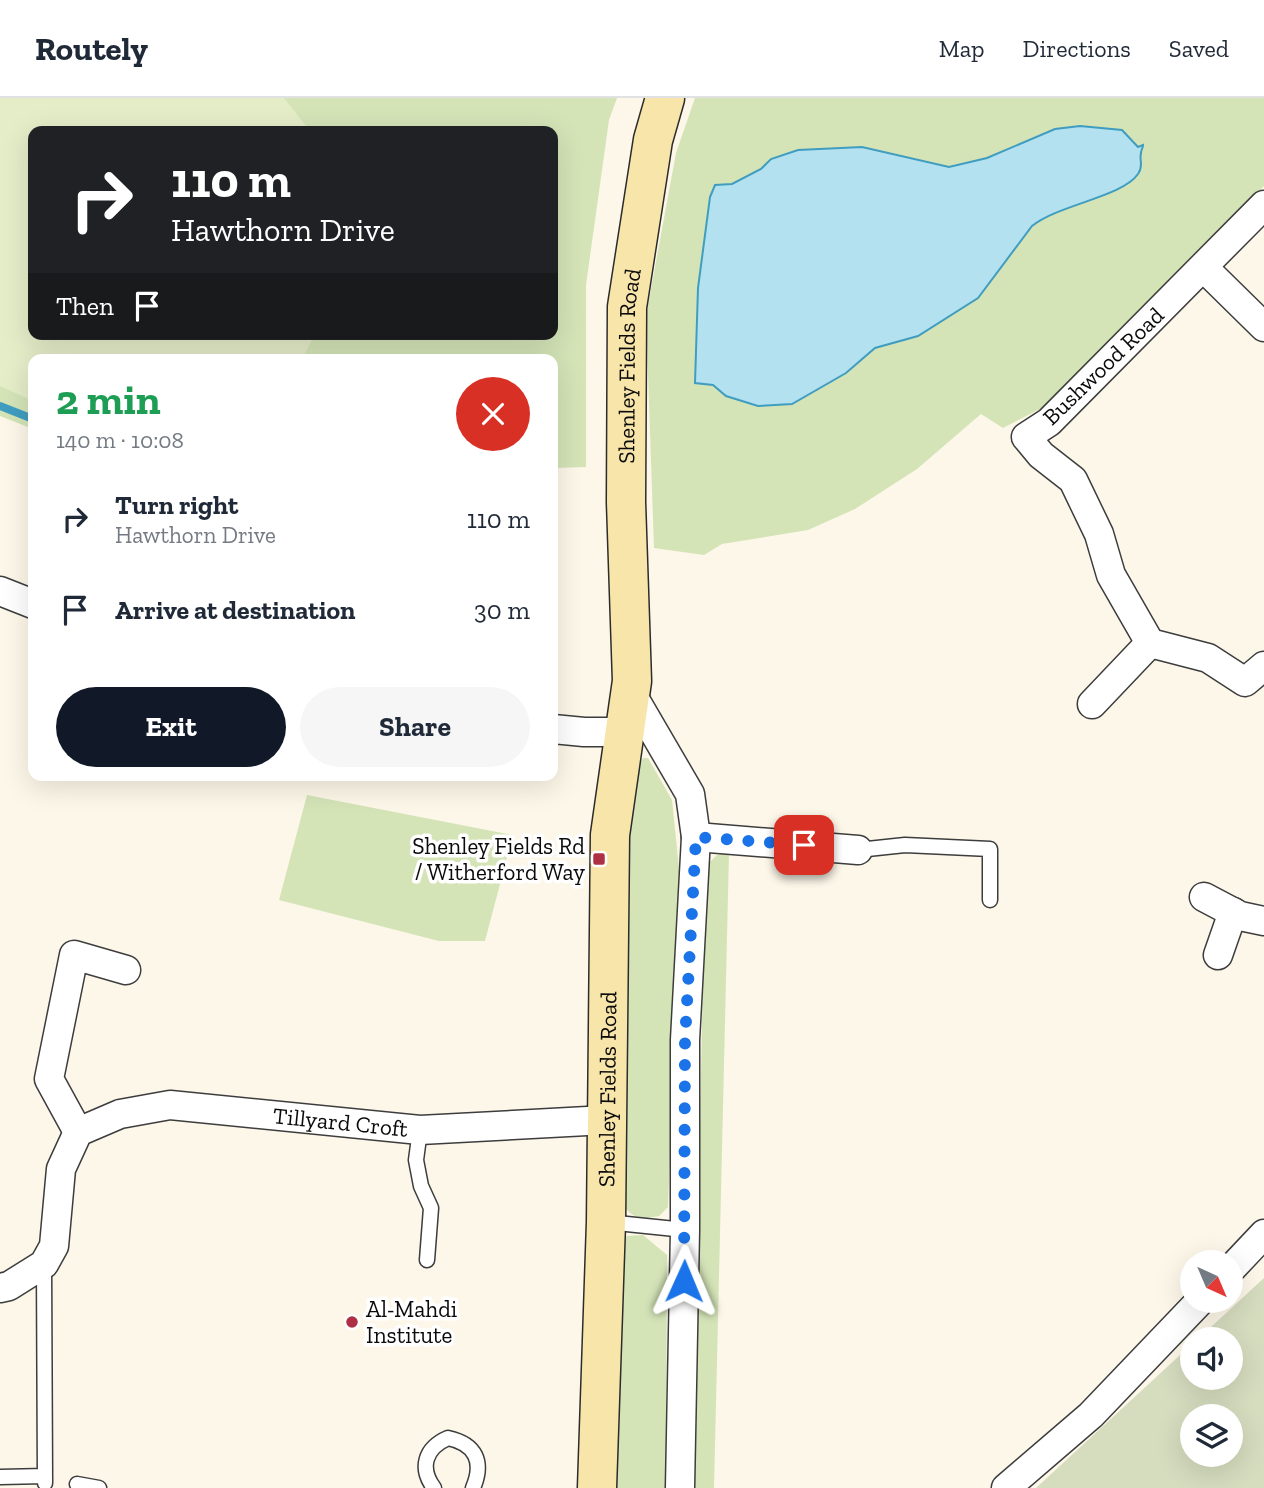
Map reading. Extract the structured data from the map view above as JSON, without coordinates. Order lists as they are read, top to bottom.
{
  "streets": {
    "street": ["Bushwood Road", "Shenley Fields Road", "Tillyard Croft"]
  },
  "crossings": [
    ["Shenley Fields Road", "Tillyard Croft"]
  ],
  "places": {
    "transit": ["Shenley Fields Rd / Witherford Way"],
    "other": ["Al-Mahdi Institute"]
  },
  "north": "bottom right",
  "page": {
    "header": "Routely",
    "nav": ["Map", "Directions", "Saved"],
    "turn": ["110 m", "Hawthorn Drive"],
    "then": "Then",
    "heading": ["2 min", "140 m · 10:08"],
    "list": [
      {
        "name": "Turn right",
        "note": "Hawthorn Drive",
        "value": "110 m"
      },
      {
        "name": "Arrive at destination",
        "value": "30 m"
      }
    ],
    "buttons": ["Exit", "Share"]
  }
}
